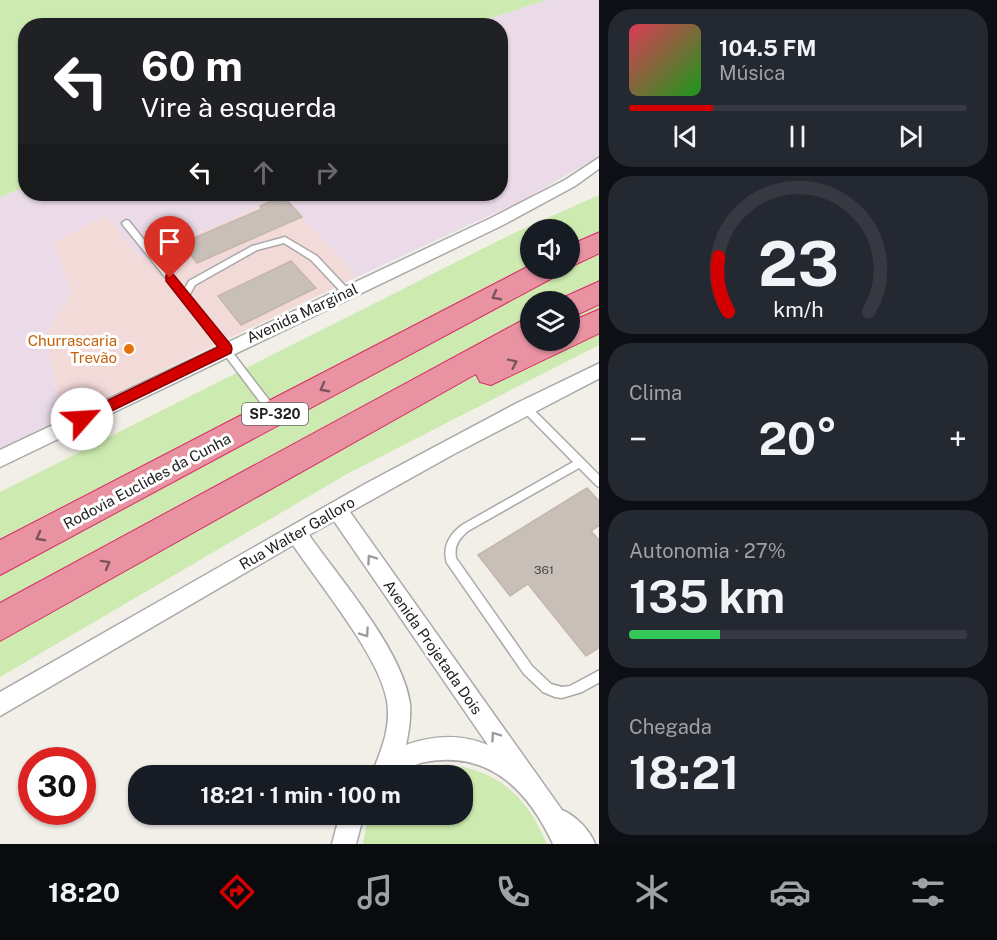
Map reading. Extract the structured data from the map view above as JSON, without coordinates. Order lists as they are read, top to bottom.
{
  "streets": {
    "highway": ["SP-320", "Rodovia Euclides da Cunha"],
    "street": ["Avenida Marginal", "Rua Walter Galloro", "Avenida Projetada Dois"]
  },
  "crossings": [
    ["Rua Walter Galloro", "Avenida Projetada Dois"]
  ],
  "places": ["Churrascaria Trevão"],
  "house_numbers": ["361"],
  "page": {
    "turn": ["60 m", "Vire à esquerda"],
    "song": ["104.5 FM", "Música"],
    "tile": [
      "Clima",
      ["Autonomia · 27%", "135 km"],
      ["Chegada", "18:21"]
    ],
    "heat": ["−", "20°", "+"],
    "limit": "30",
    "trip": "18:21 · 1 min · 100 m",
    "tabs": "18:20",
    "gauge": ["23", "km/h"]
  }
}
